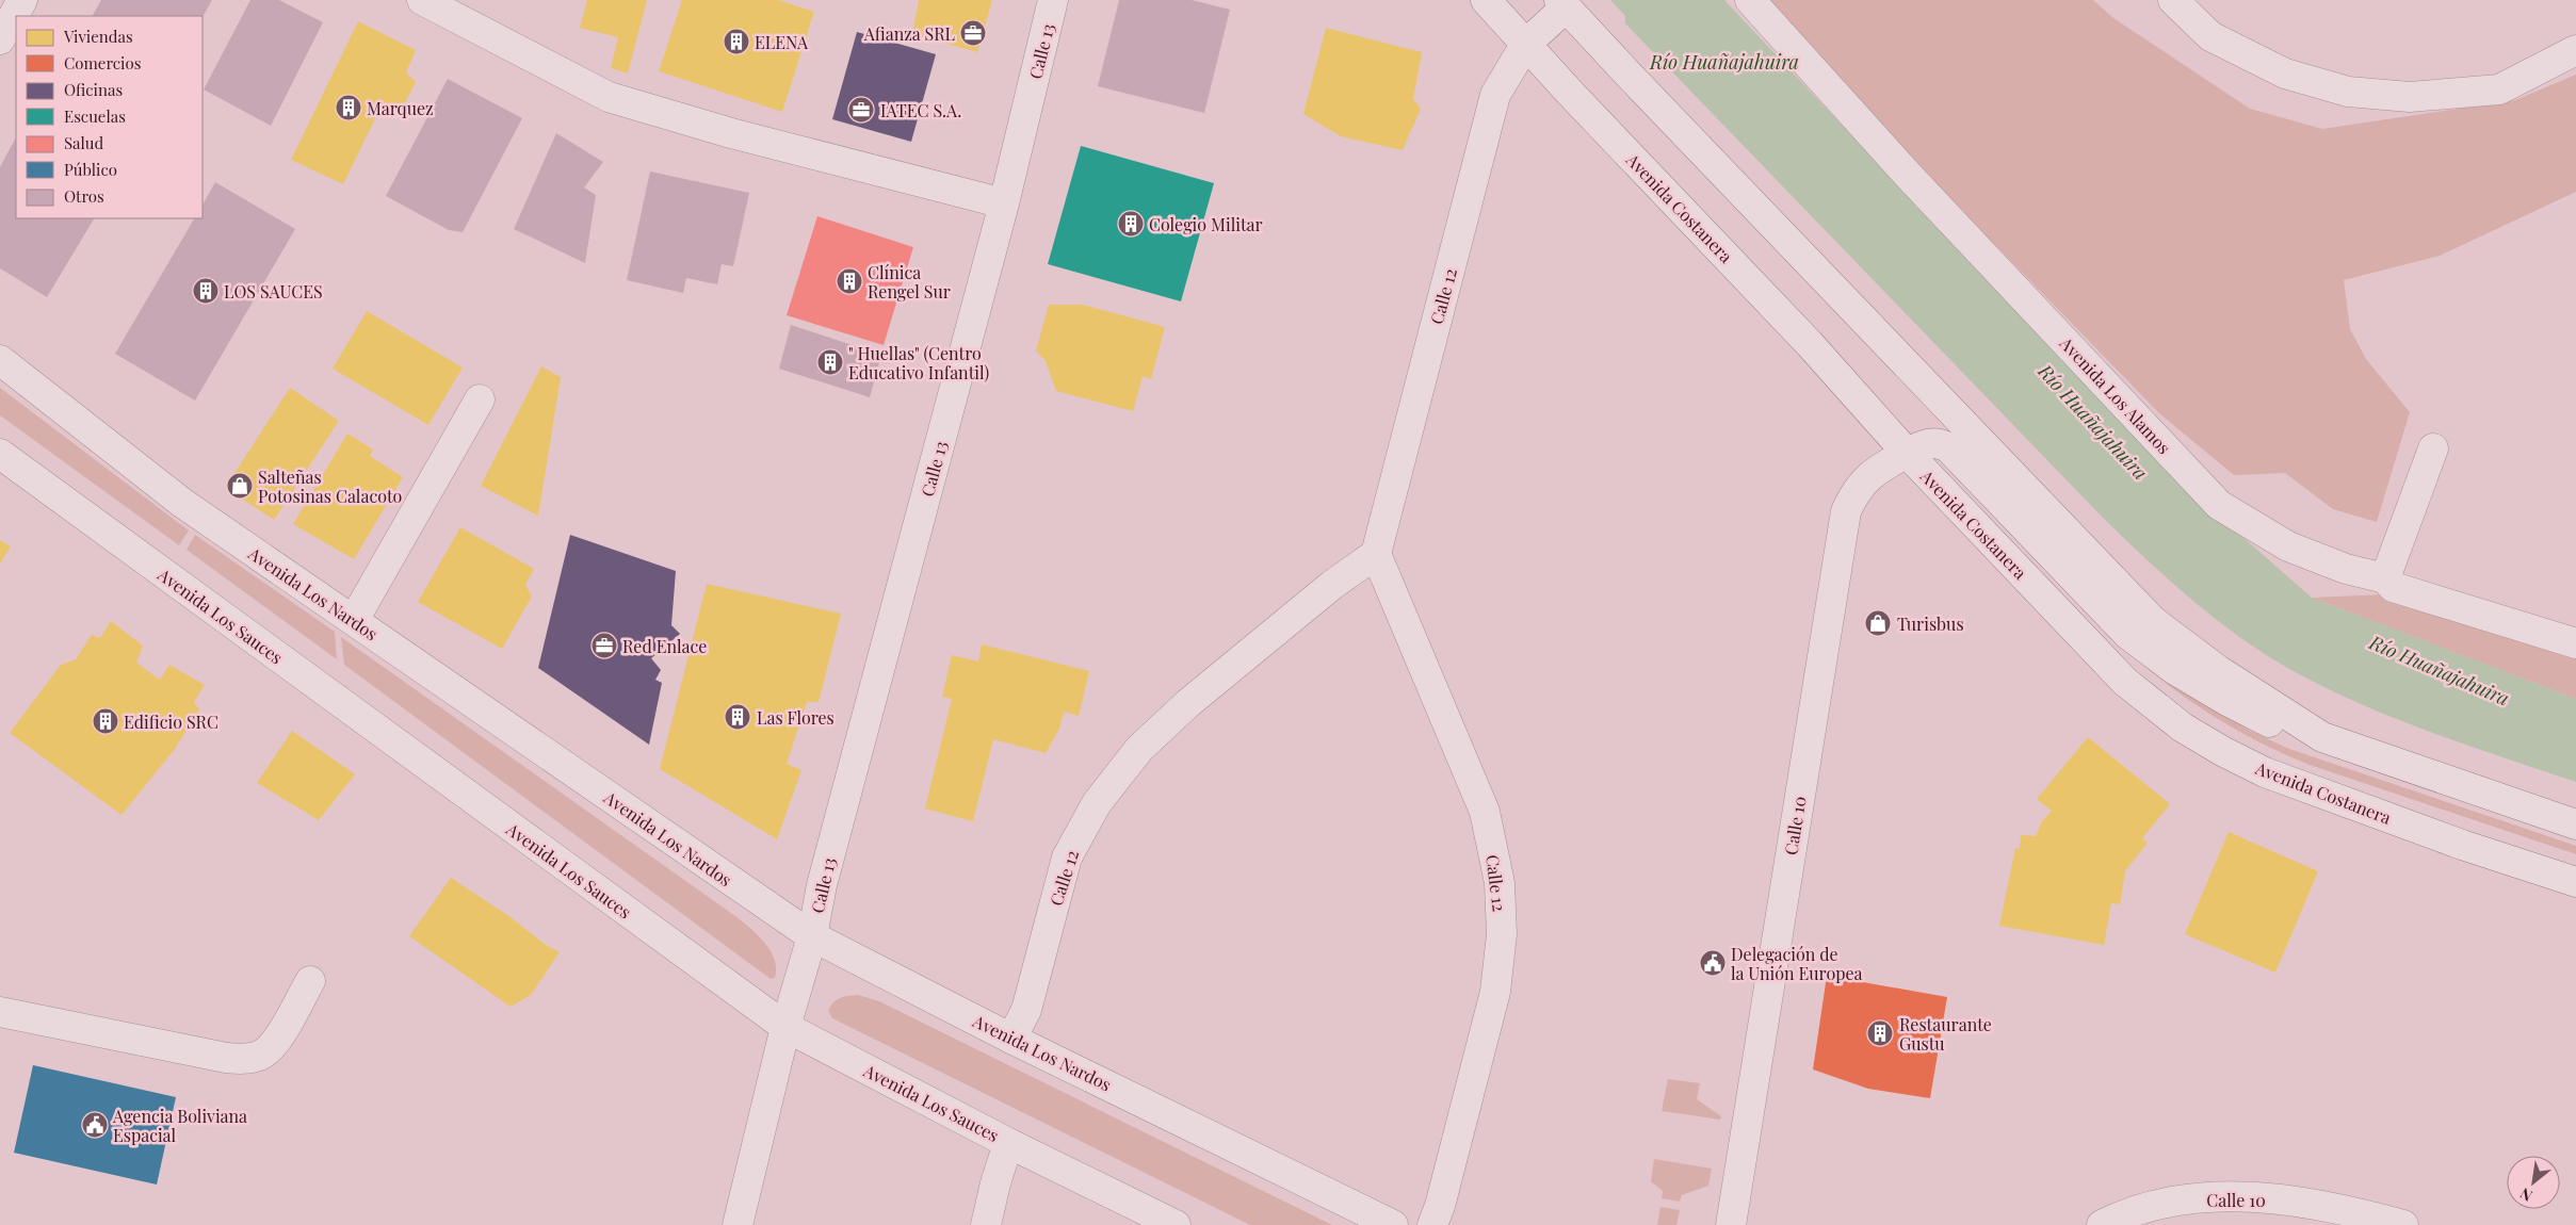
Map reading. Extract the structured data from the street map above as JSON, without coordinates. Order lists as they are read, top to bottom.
{
  "streets": {
    "street": [
      "Calle 13",
      "Avenida Costanera",
      "Calle 12",
      "Avenida Los Alamos",
      "Avenida Los Nardos",
      "Avenida Los Sauces",
      "Calle 10"
    ]
  },
  "crossings": [
    ["Calle 13", "Avenida Los Nardos"],
    ["Calle 13", "Avenida Los Sauces"],
    ["Avenida Costanera", "Calle 12"],
    ["Avenida Costanera", "Calle 10"],
    ["Calle 12", "Avenida Los Nardos"]
  ],
  "water": ["Río Huañajahuira"],
  "places": {
    "office": ["Afianza SRL", "IATEC S.A.", "Red Enlace"],
    "building": [
      "ELENA",
      "Marquez",
      "Colegio Militar",
      "Clínica Rengel Sur",
      "LOS SAUCES",
      "\" Huellas\" (Centro Educativo Infantil)",
      "Las Flores",
      "Edificio SRC",
      "Restaurante Gustu"
    ],
    "shop": ["Salteñas Potosinas Calacoto", "Turisbus"],
    "public building": ["Delegación de la Unión Europea", "Agencia Boliviana Espacial"]
  },
  "legend": [
    "Viviendas",
    "Comercios",
    "Oficinas",
    "Escuelas",
    "Salud",
    "Público",
    "Otros"
  ],
  "north": "bottom left"
}
